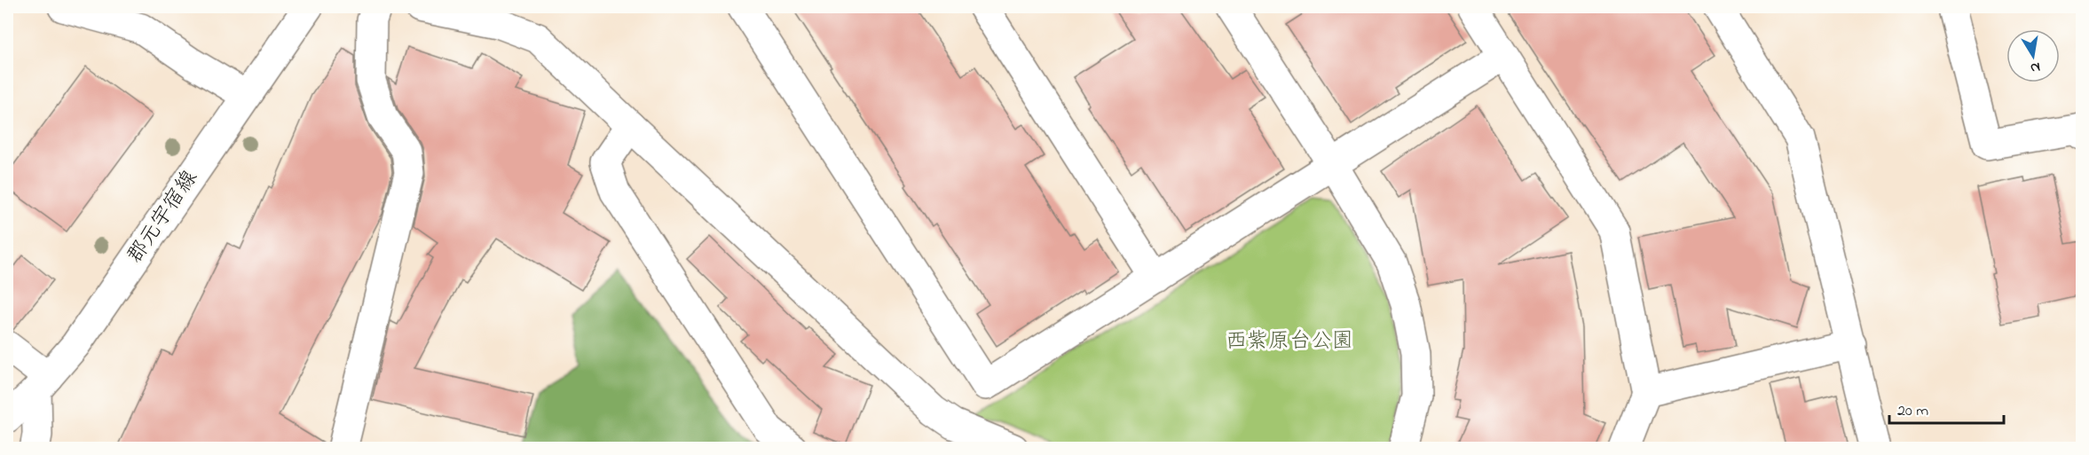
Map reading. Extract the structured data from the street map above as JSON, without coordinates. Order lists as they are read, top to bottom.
{
  "streets": {
    "street": ["郡元宇宿線"]
  },
  "parks": ["西紫原台公園"],
  "scale_bar": "20 m",
  "north": "bottom"
}
